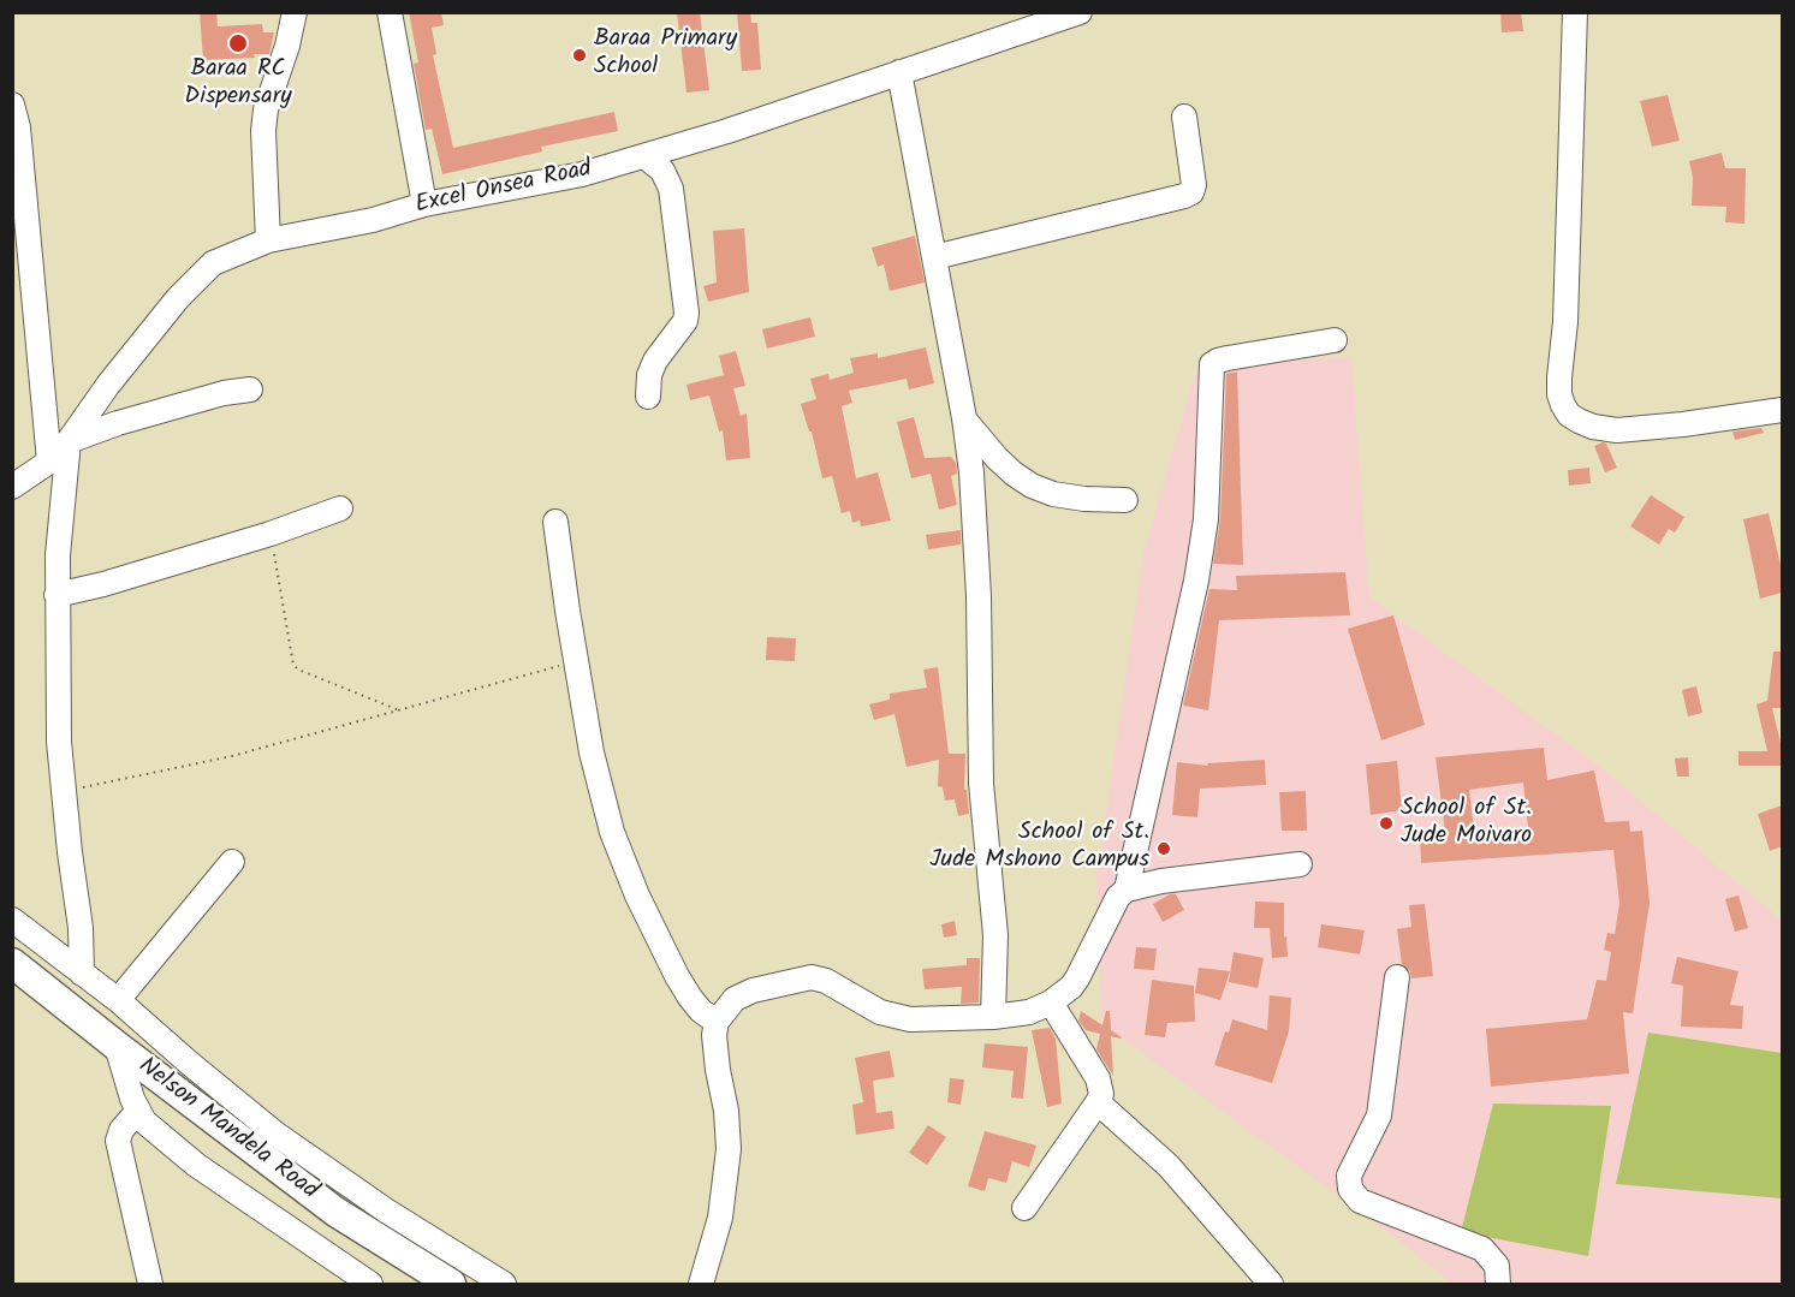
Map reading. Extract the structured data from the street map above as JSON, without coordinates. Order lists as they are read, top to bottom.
{
  "streets": {
    "main road": ["Nelson Mandela Road"],
    "street": ["Excel Onsea Road"]
  },
  "places": [
    "Baraa RC Dispensary",
    "Baraa Primary School",
    "School of St. Jude Moivaro",
    "School of St. Jude Mshono Campus"
  ]
}
